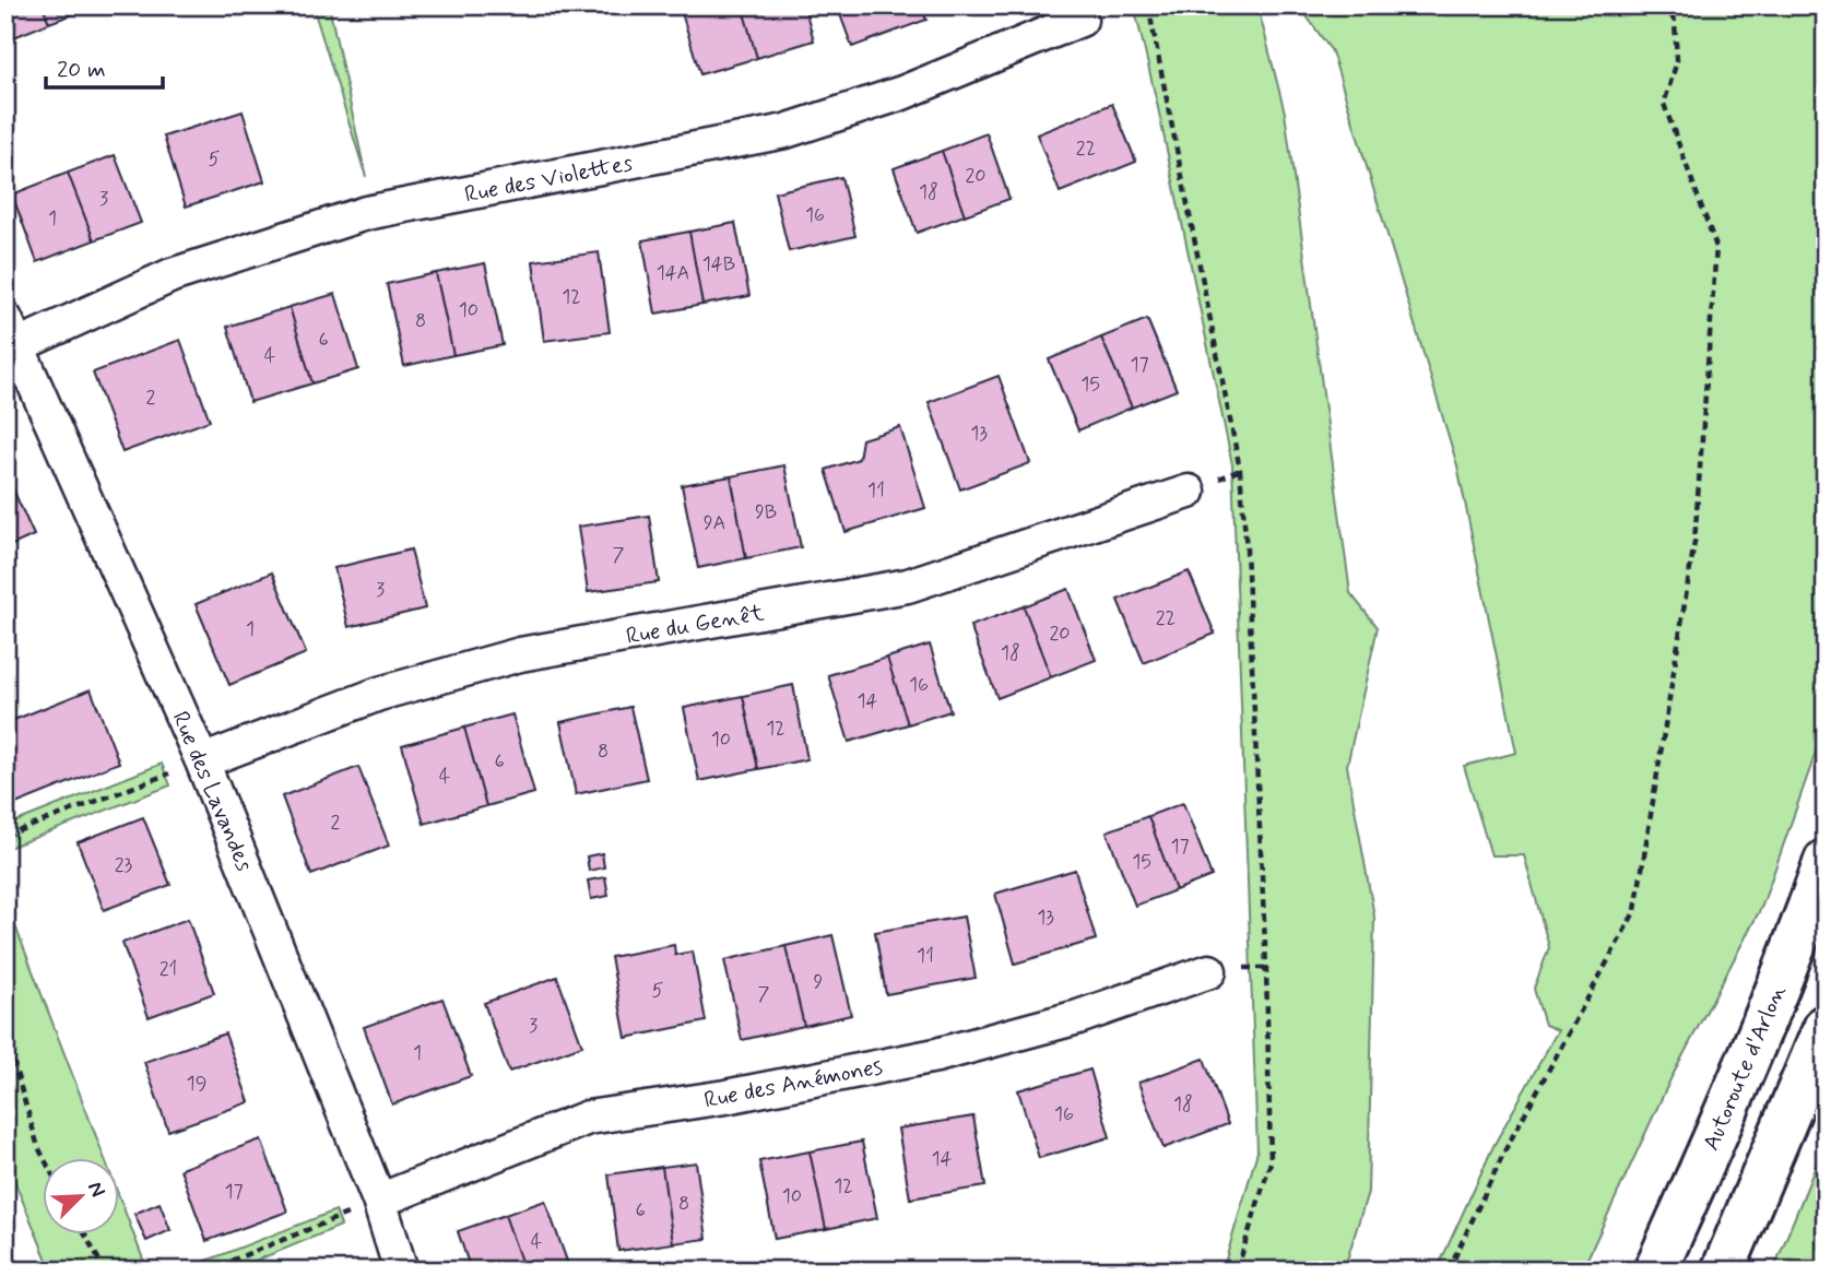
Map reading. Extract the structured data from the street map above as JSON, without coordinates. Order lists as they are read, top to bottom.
{
  "streets": {
    "highway": ["Autoroute d'Arlon"],
    "street": [
      "Rue des Violettes",
      "Rue du Genêt",
      "Rue des Lavandes",
      "Rue des Anémones"
    ]
  },
  "crossings": [
    ["Rue des Violettes", "Rue des Lavandes"],
    ["Rue du Genêt", "Rue des Lavandes"],
    ["Rue des Lavandes", "Rue des Anémones"]
  ],
  "house_numbers": [
    "22",
    "5",
    "20",
    "18",
    "3",
    "16",
    "1",
    "14B",
    "14A",
    "12",
    "10",
    "8",
    "6",
    "4",
    "17",
    "15",
    "2",
    "13",
    "11",
    "9B",
    "9A",
    "7",
    "3",
    "22",
    "1",
    "20",
    "18",
    "16",
    "14",
    "12",
    "10",
    "8",
    "6",
    "4",
    "2",
    "17",
    "15",
    "23",
    "13",
    "11",
    "21",
    "9",
    "5",
    "7",
    "3",
    "1",
    "19",
    "18",
    "16",
    "14",
    "12",
    "17",
    "10",
    "8",
    "6",
    "4"
  ],
  "scale_bar": "20 m",
  "north": "top right"
}
